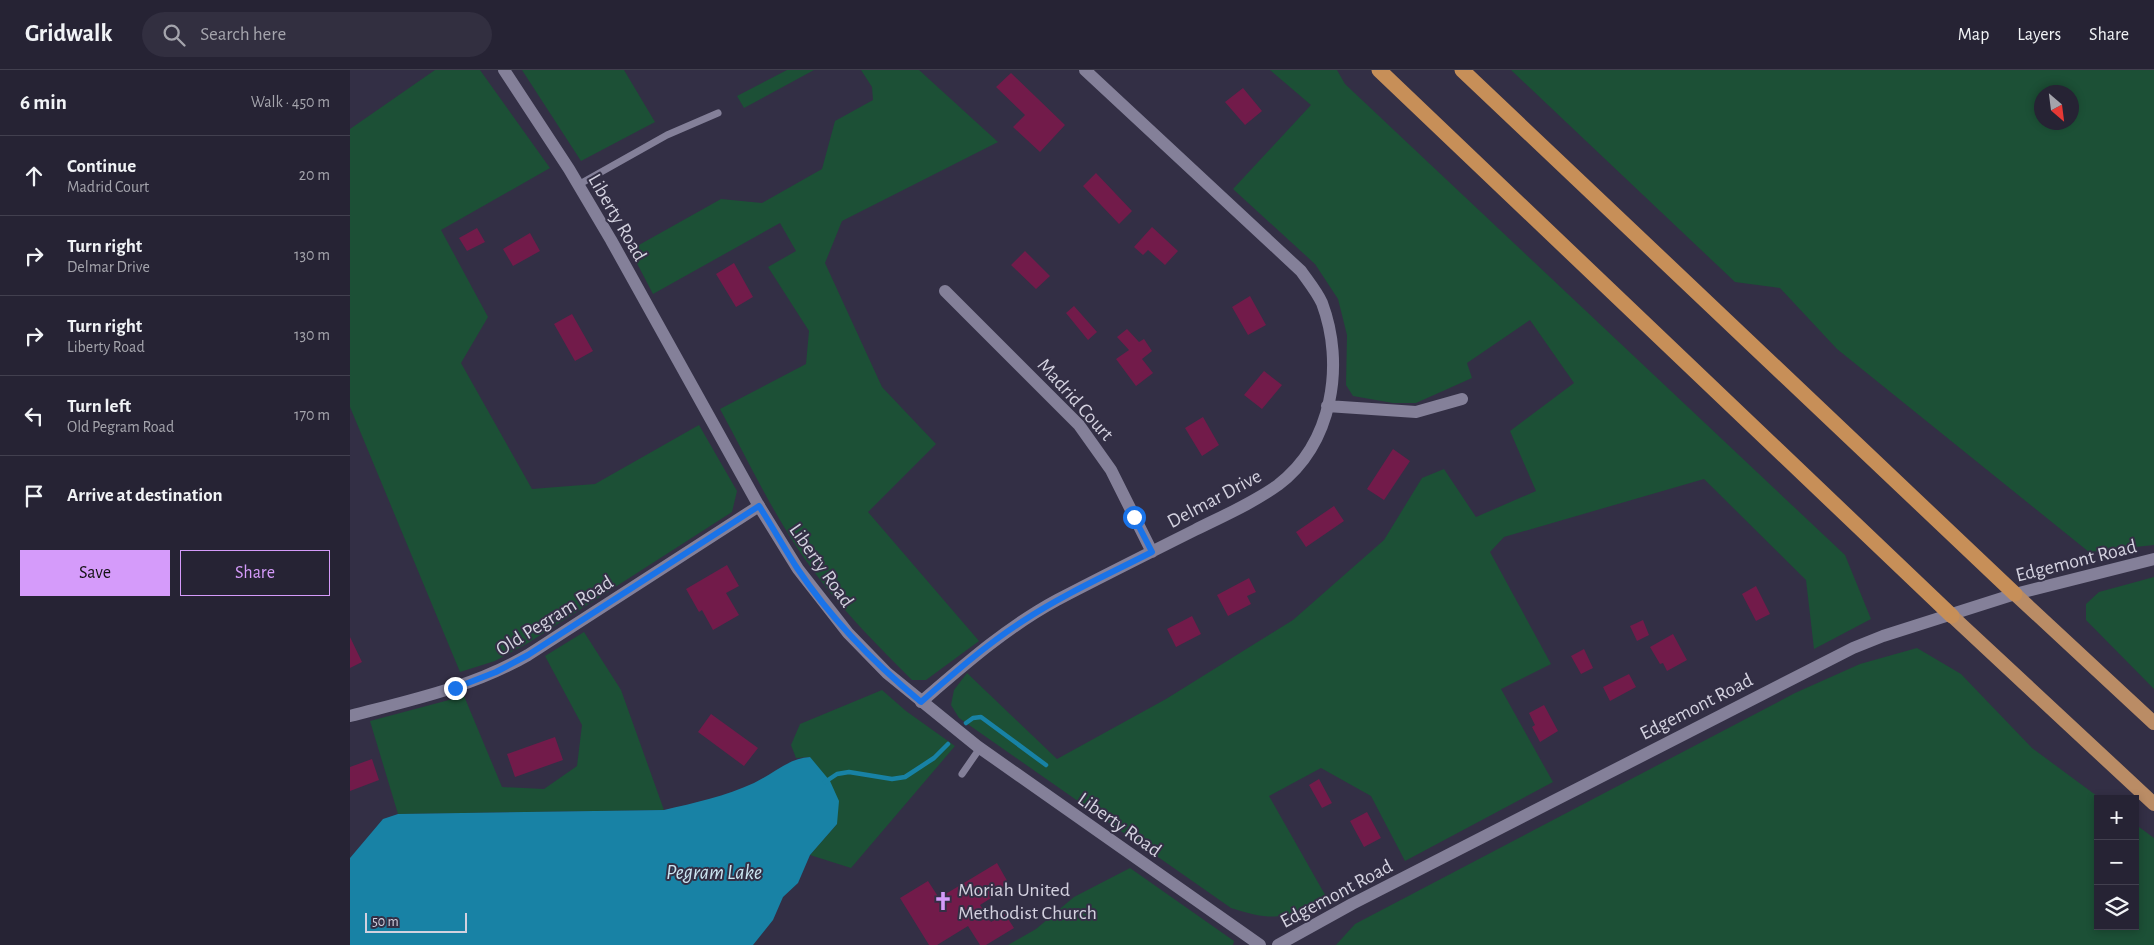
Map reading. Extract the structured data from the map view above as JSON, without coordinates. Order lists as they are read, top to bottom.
{
  "streets": {
    "street": [
      "Liberty Road",
      "Madrid Court",
      "Delmar Drive",
      "Edgemont Road",
      "Old Pegram Road"
    ]
  },
  "crossings": [
    ["Liberty Road", "Delmar Drive"],
    ["Liberty Road", "Old Pegram Road"],
    ["Madrid Court", "Delmar Drive"]
  ],
  "water": ["Pegram Lake"],
  "places": {
    "church": ["Moriah United Methodist Church"]
  },
  "scale_bar": "50 m",
  "north": "bottom right",
  "page": {
    "header": "Gridwalk",
    "search": "Search here",
    "nav": ["Map", "Layers", "Share"],
    "heading": ["6 min", "Walk · 450 m"],
    "list": [
      ["Continue", "Madrid Court", "20 m"],
      ["Turn right", "Delmar Drive", "130 m"],
      ["Turn right", "Liberty Road", "130 m"],
      ["Turn left", "Old Pegram Road", "170 m"],
      "Arrive at destination"
    ],
    "buttons": ["Save", "Share"],
    "map_buttons": ["+", "−"],
    "scale": "50 m"
  }
}
